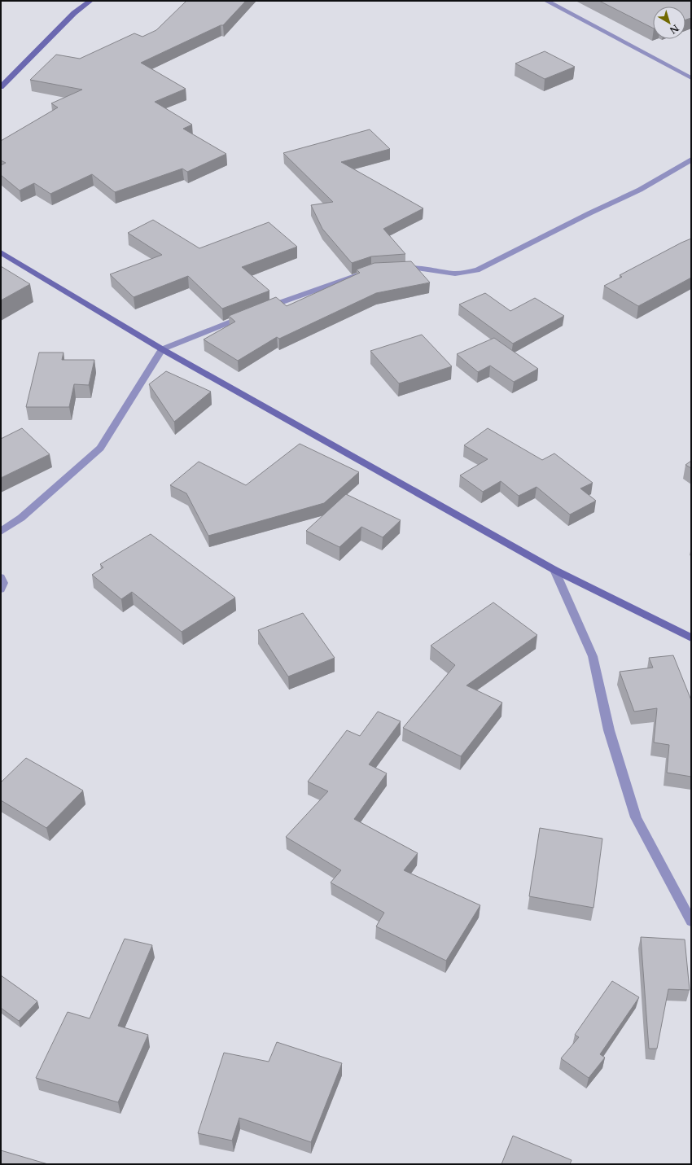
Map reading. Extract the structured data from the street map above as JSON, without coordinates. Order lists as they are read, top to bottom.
{
  "north": "bottom right"
}
